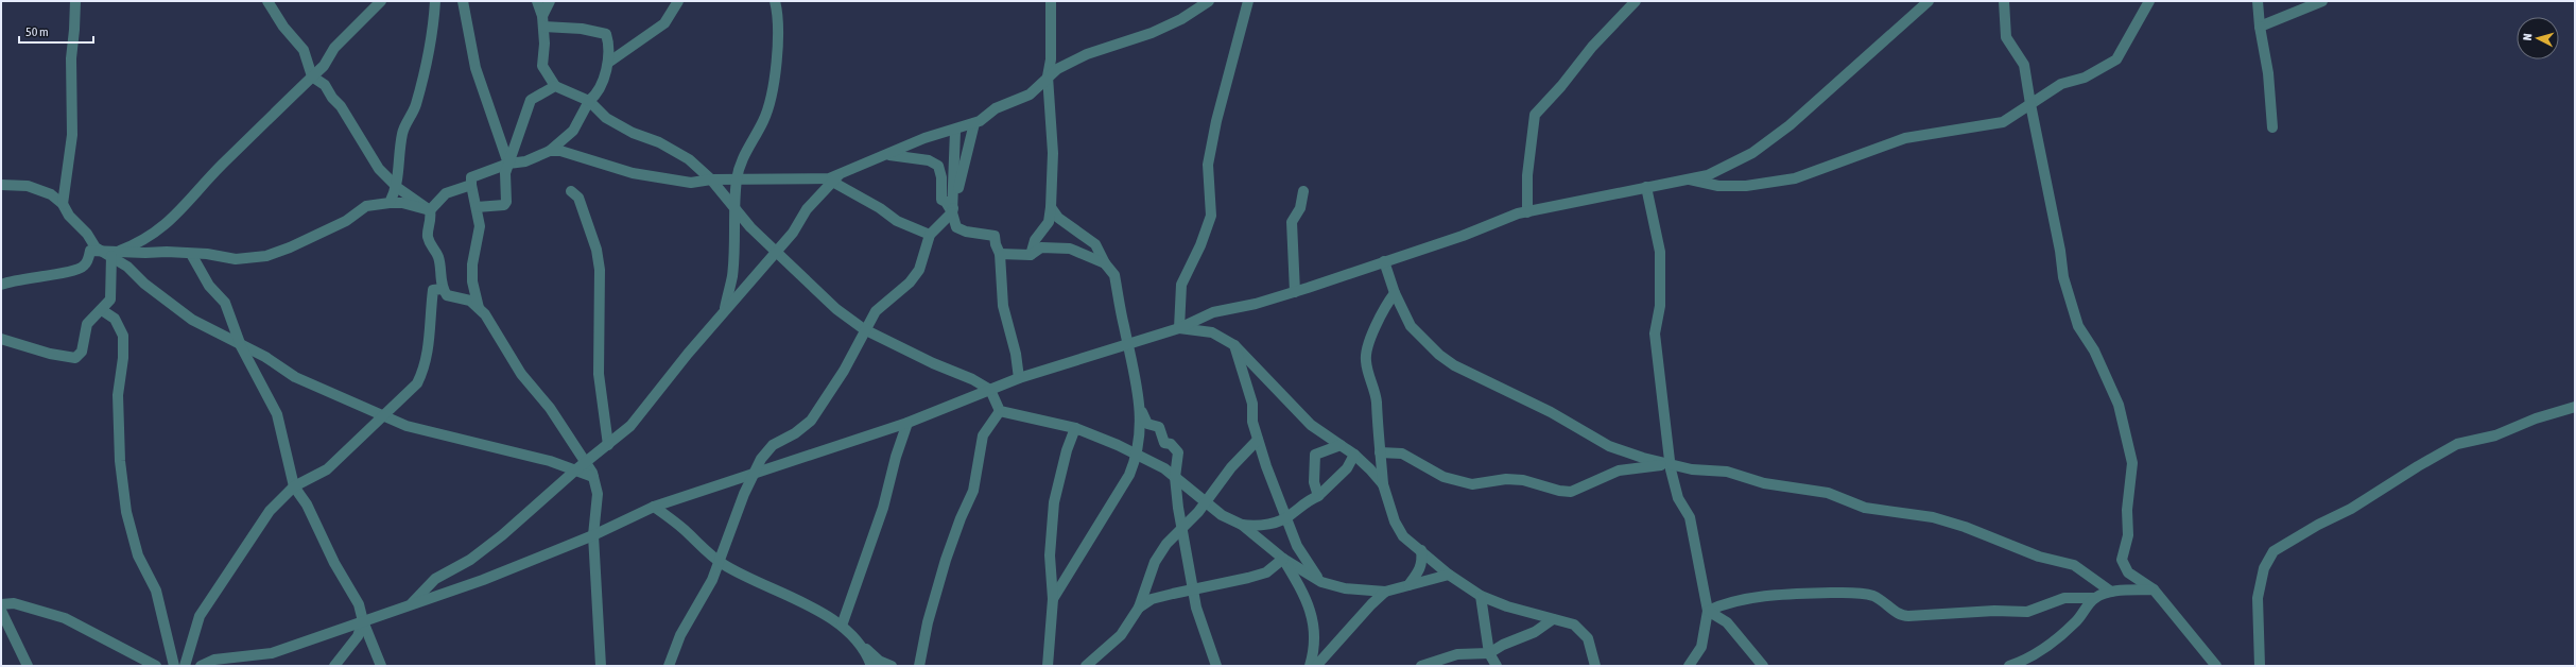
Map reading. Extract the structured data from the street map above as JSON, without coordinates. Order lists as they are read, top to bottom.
{
  "scale_bar": "50 m",
  "north": "left"
}
